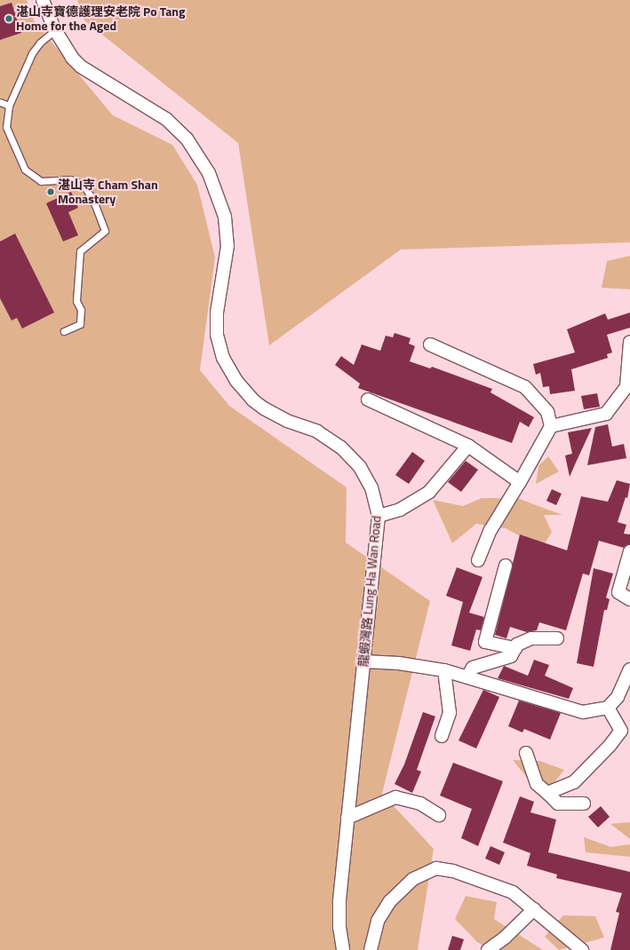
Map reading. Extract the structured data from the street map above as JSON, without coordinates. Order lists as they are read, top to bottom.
{
  "streets": {
    "street": ["龍蝦灣路 Lung Ha Wan Road"]
  },
  "places": ["湛山寺寶德護理安老院 Po Tang Home for the Aged", "湛山寺 Cham Shan Monastery"]
}
